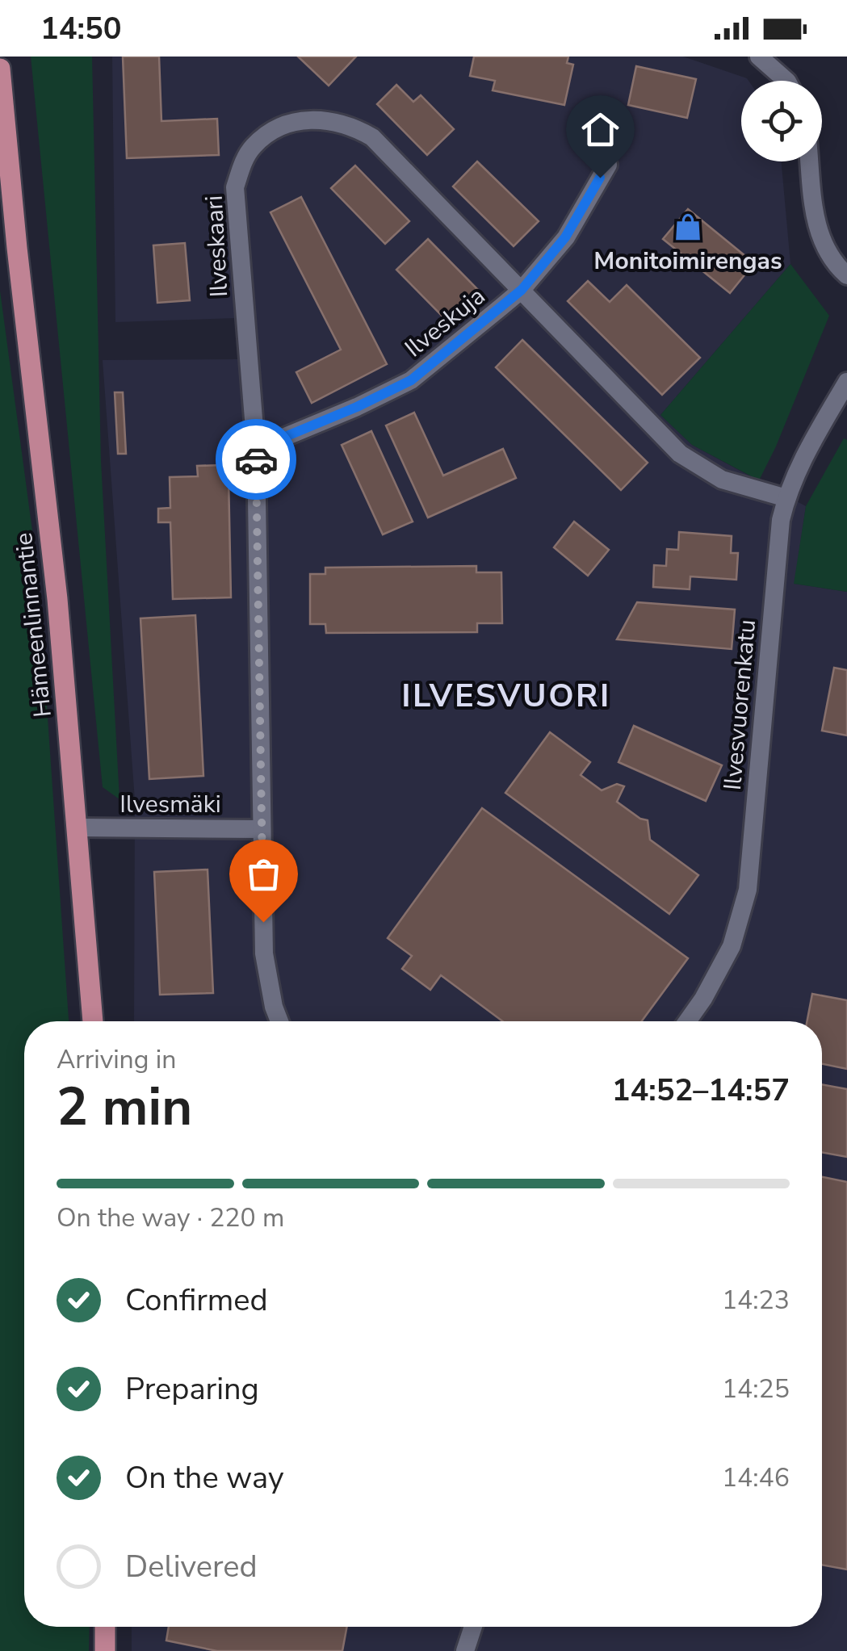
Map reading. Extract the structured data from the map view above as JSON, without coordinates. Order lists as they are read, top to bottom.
{
  "streets": {
    "main road": ["Hämeenlinnantie"],
    "street": [
      "Ilveskaari",
      "Ilveskuja",
      "Ilvesvuorenkatu",
      "Ilvesmäki"
    ]
  },
  "crossings": [
    ["Ilveskaari", "Ilveskuja"],
    ["Ilveskaari", "Ilvesvuorenkatu"],
    ["Ilveskaari", "Ilvesmäki"],
    ["Hämeenlinnantie", "Ilvesmäki"]
  ],
  "districts": ["ILVESVUORI"],
  "places": {
    "shop": ["Monitoimirengas"]
  },
  "page": {
    "status": "14:50",
    "heading": ["2 min", "Arriving in", "14:52–14:57"],
    "bar": "On the way · 220 m",
    "list": [
      ["Confirmed", "14:23"],
      ["Preparing", "14:25"],
      ["On the way", "14:46"],
      "Delivered"
    ]
  }
}
